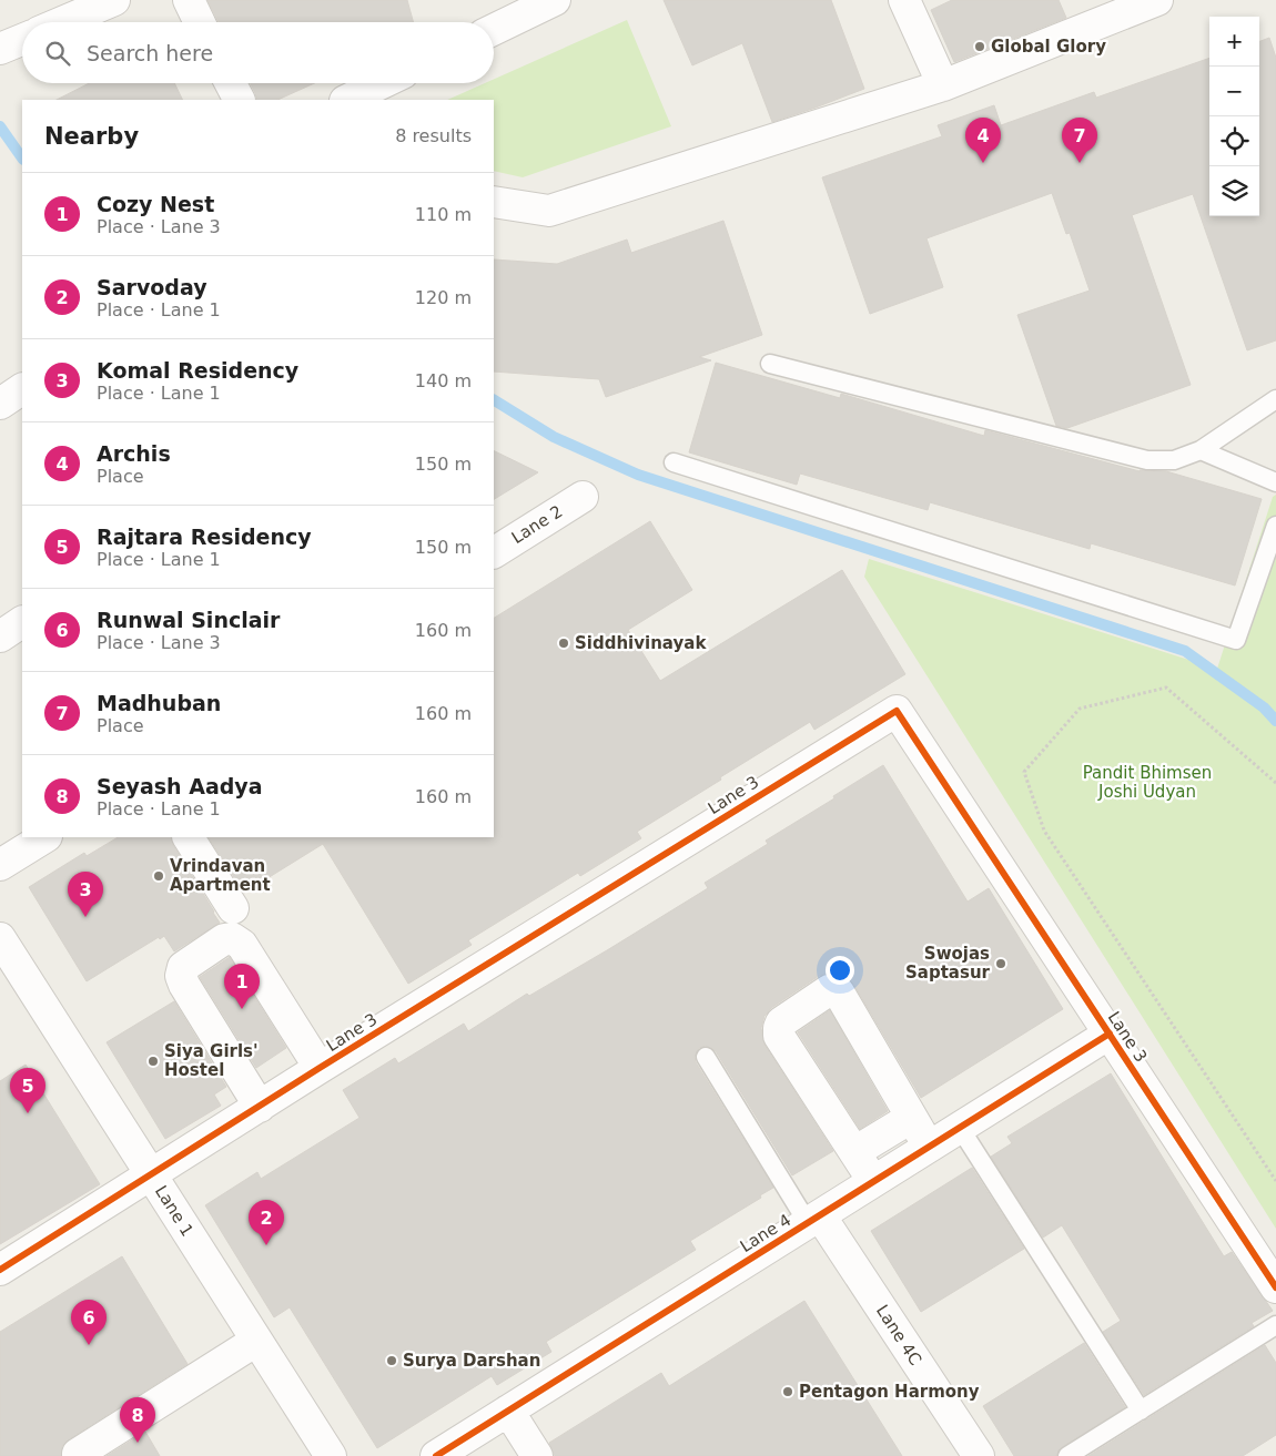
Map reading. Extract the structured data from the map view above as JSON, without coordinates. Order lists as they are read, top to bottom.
{
  "streets": {
    "street": [
      "Lane 2",
      "Lane 3",
      "Lane 1",
      "Lane 4",
      "Lane 4C"
    ]
  },
  "crossings": [
    ["Lane 3", "Lane 1"],
    ["Lane 3", "Lane 4"],
    ["Lane 4", "Lane 4C"]
  ],
  "parks": ["Pandit Bhimsen Joshi Udyan"],
  "places": [
    "Global Glory",
    "Siddhivinayak",
    "Vrindavan Apartment",
    "Swojas Saptasur",
    "Siya Girls' Hostel",
    "Surya Darshan",
    "Pentagon Harmony"
  ],
  "page": {
    "map_buttons": ["+", "−"],
    "search": "Search here",
    "heading": ["Nearby", "8 results"],
    "pins": [
      "4",
      "7",
      "3",
      "1",
      "5",
      "2",
      "6",
      "8"
    ],
    "list": [
      {
        "mark": "1",
        "name": "Cozy Nest",
        "note": "Place · Lane 3",
        "value": "110 m"
      },
      {
        "mark": "2",
        "name": "Sarvoday",
        "note": "Place · Lane 1",
        "value": "120 m"
      },
      {
        "mark": "3",
        "name": "Komal Residency",
        "note": "Place · Lane 1",
        "value": "140 m"
      },
      {
        "mark": "4",
        "name": "Archis",
        "note": "Place",
        "value": "150 m"
      },
      {
        "mark": "5",
        "name": "Rajtara Residency",
        "note": "Place · Lane 1",
        "value": "150 m"
      },
      {
        "mark": "6",
        "name": "Runwal Sinclair",
        "note": "Place · Lane 3",
        "value": "160 m"
      },
      {
        "mark": "7",
        "name": "Madhuban",
        "note": "Place",
        "value": "160 m"
      },
      {
        "mark": "8",
        "name": "Seyash Aadya",
        "note": "Place · Lane 1",
        "value": "160 m"
      }
    ]
  }
}
